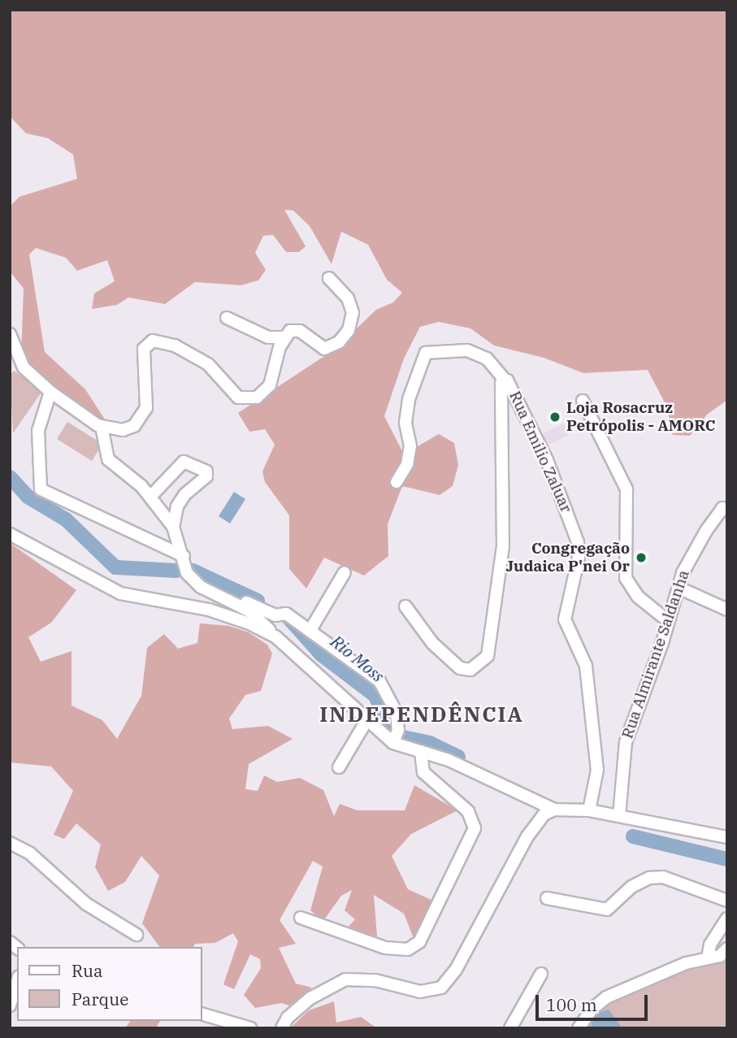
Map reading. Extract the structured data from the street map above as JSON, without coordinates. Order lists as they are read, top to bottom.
{
  "streets": {
    "street": ["Rua Emilio Zaluar", "Rua Almirante Saldanha"]
  },
  "districts": ["INDEPENDÊNCIA"],
  "water": ["Rio Moss"],
  "places": ["Loja Rosacruz Petrópolis - AMORC", "Congregação Judaica P'nei Or"],
  "legend": ["Rua", "Parque"],
  "scale_bar": "100 m"
}
